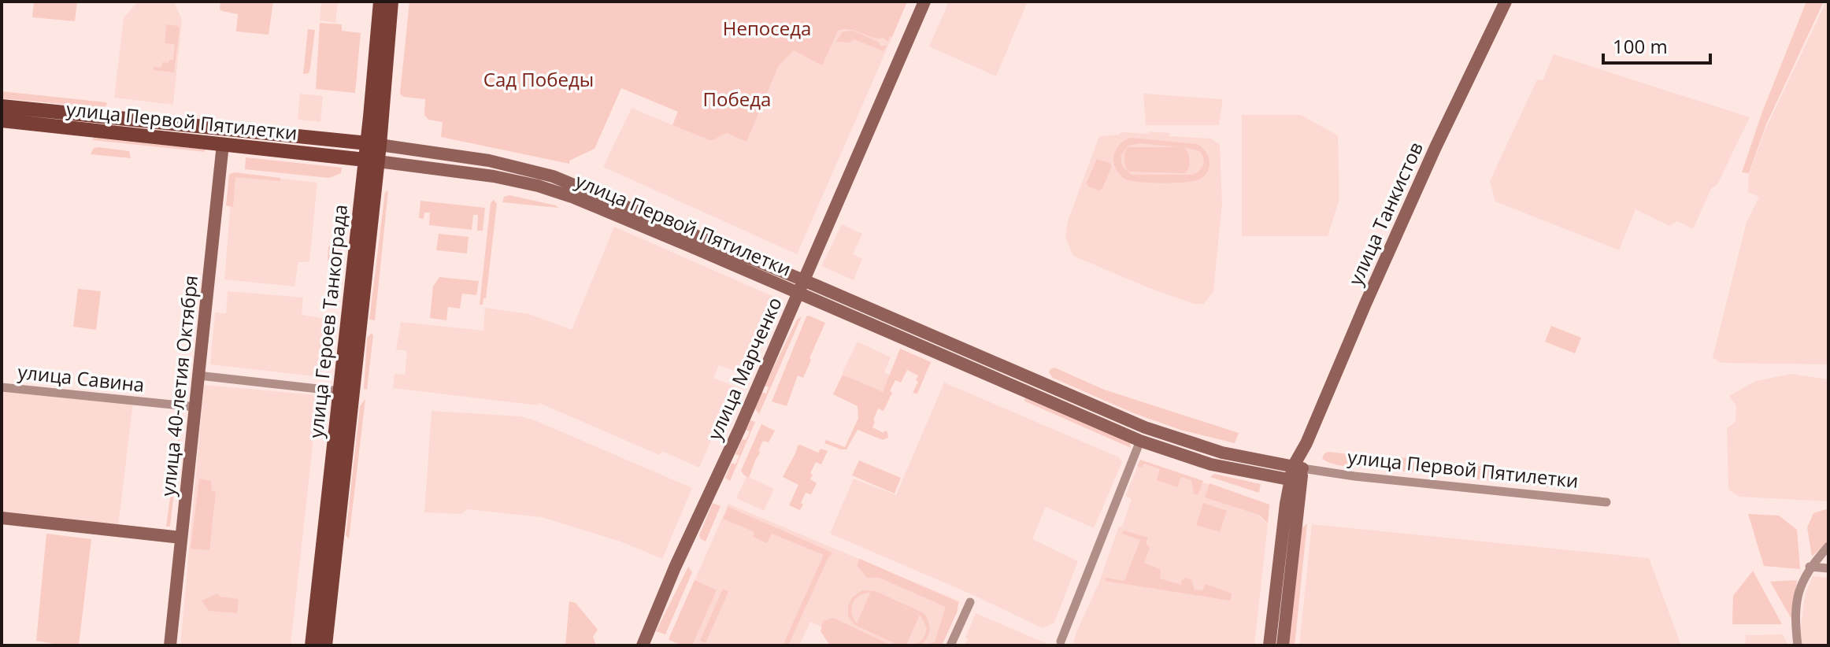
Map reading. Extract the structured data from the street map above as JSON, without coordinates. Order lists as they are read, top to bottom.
{
  "streets": {
    "main road": [
      "улица Первой Пятилетки",
      "улица Танкистов",
      "улица Героев Танкограда",
      "улица Марченко",
      "улица 40-летия Октября"
    ],
    "street": ["улица Савина"]
  },
  "crossings": [
    ["улица Первой Пятилетки", "улица Танкистов"],
    ["улица Первой Пятилетки", "улица Героев Танкограда"],
    ["улица Первой Пятилетки", "улица Марченко"],
    ["улица Первой Пятилетки", "улица 40-летия Октября"],
    ["улица Савина", "улица 40-летия Октября"]
  ],
  "parks": ["Непоседа", "Сад Победы", "Победа"],
  "scale_bar": "100 m"
}
